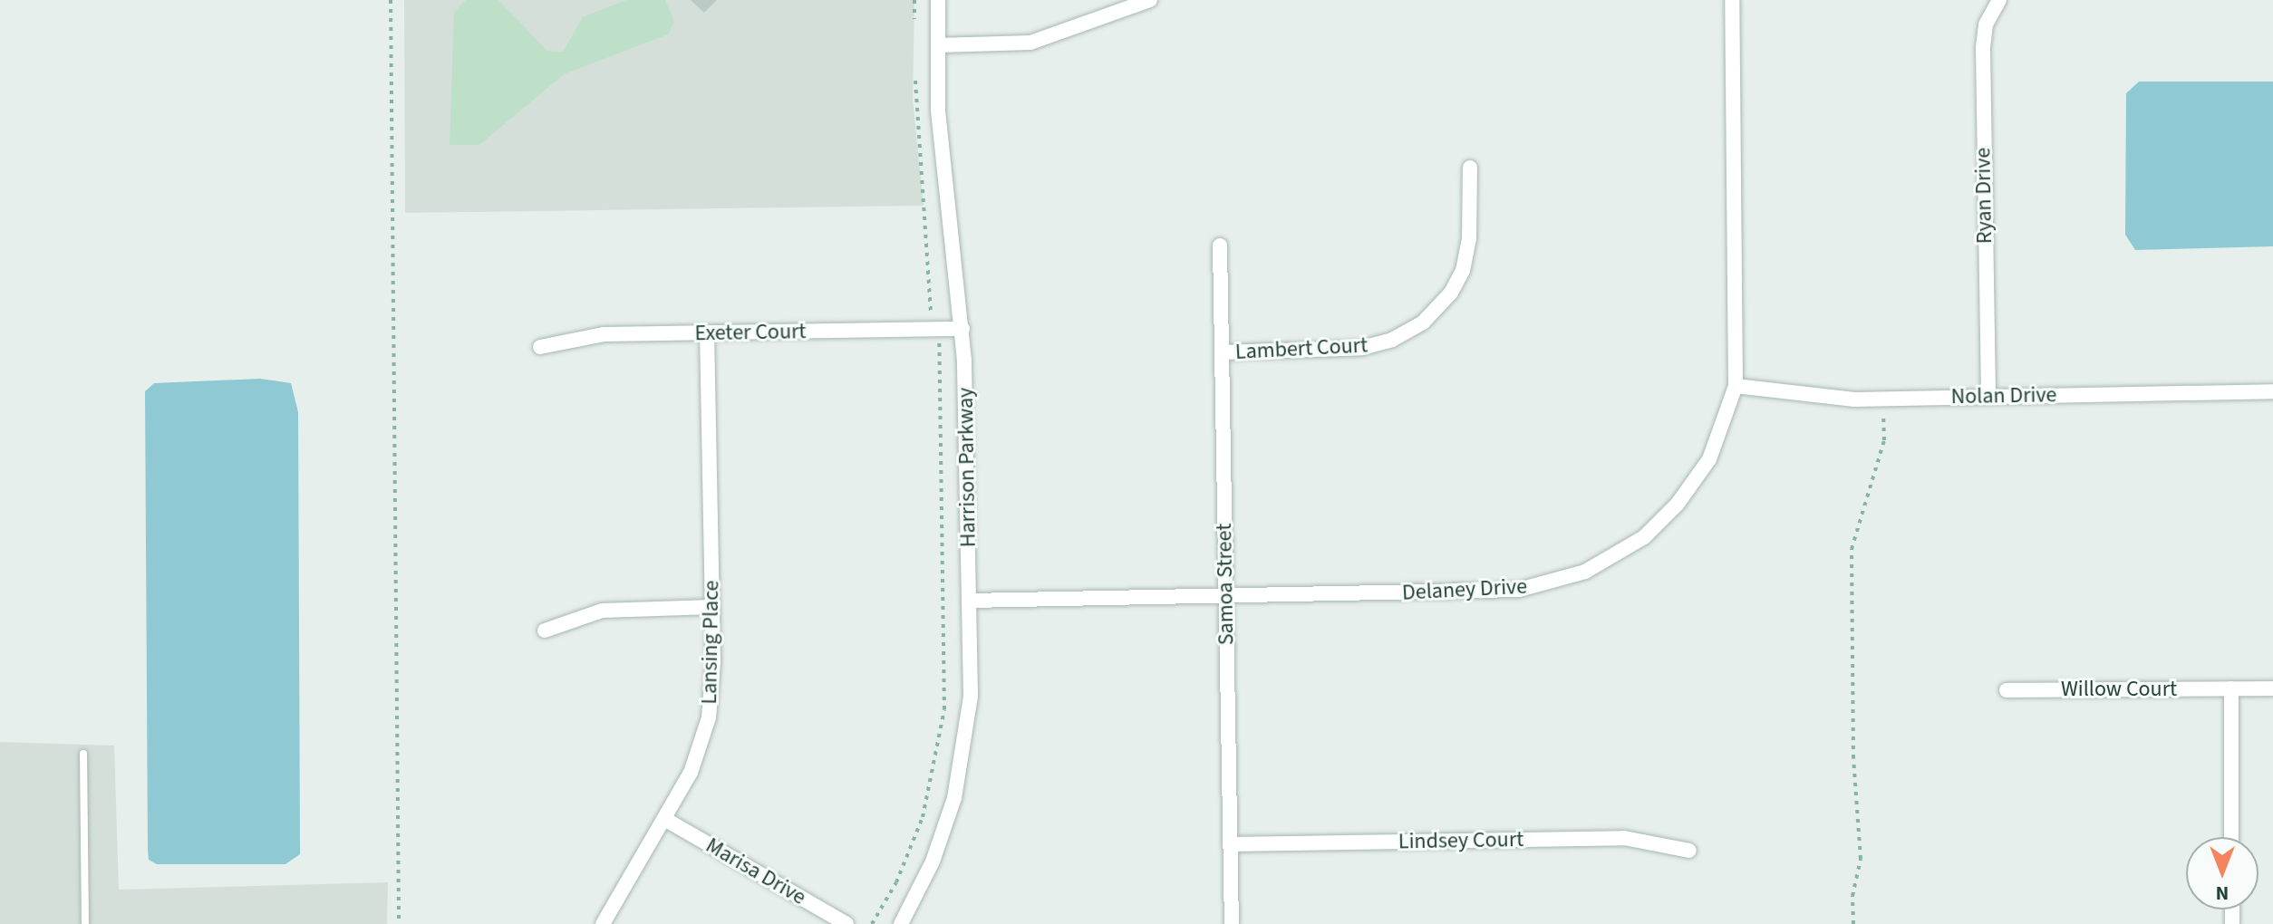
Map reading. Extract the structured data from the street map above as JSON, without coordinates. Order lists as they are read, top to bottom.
{
  "streets": {
    "street": [
      "Ryan Drive",
      "Exeter Court",
      "Lambert Court",
      "Nolan Drive",
      "Harrison Parkway",
      "Samoa Street",
      "Delaney Drive",
      "Lansing Place",
      "Willow Court",
      "Lindsey Court",
      "Marisa Drive"
    ]
  },
  "crossings": [
    ["Ryan Drive", "Nolan Drive"],
    ["Exeter Court", "Harrison Parkway"],
    ["Exeter Court", "Lansing Place"],
    ["Lambert Court", "Samoa Street"],
    ["Nolan Drive", "Delaney Drive"],
    ["Harrison Parkway", "Delaney Drive"],
    ["Samoa Street", "Delaney Drive"],
    ["Samoa Street", "Lindsey Court"],
    ["Lansing Place", "Marisa Drive"]
  ],
  "north": "bottom"
}
